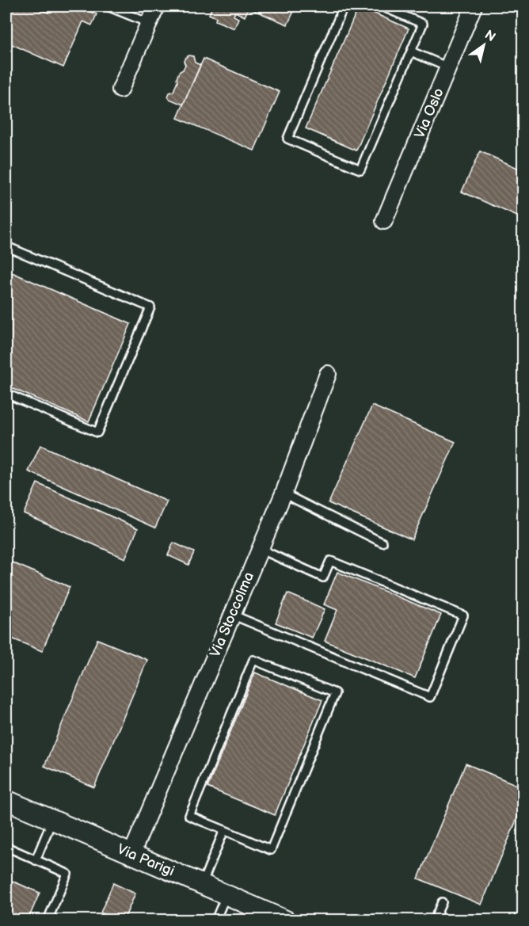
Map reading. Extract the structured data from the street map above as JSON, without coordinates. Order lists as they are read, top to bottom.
{
  "streets": {
    "street": ["Via Oslo", "Via Stoccolma", "Via Parigi"]
  },
  "crossings": [
    ["Via Stoccolma", "Via Parigi"]
  ],
  "north": "top right"
}
